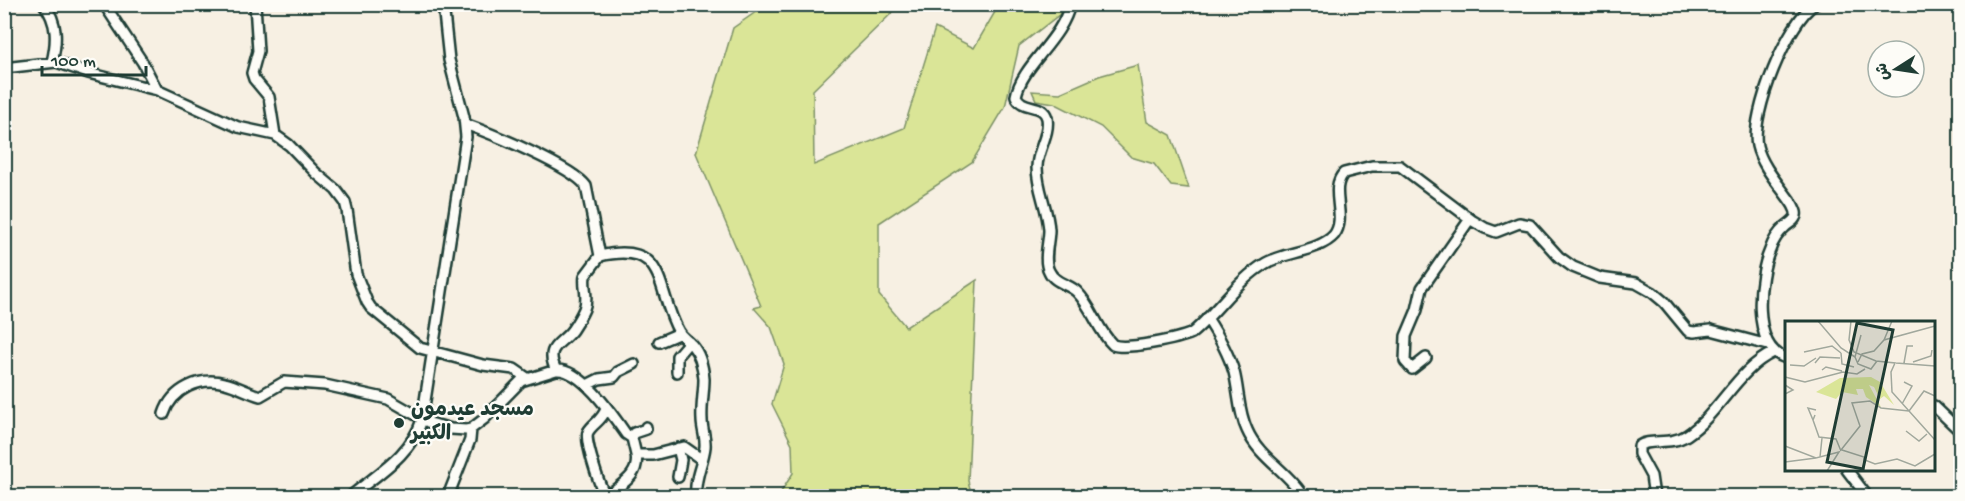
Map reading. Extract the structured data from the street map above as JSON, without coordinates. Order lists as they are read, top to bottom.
{
  "places": ["مسجد عيدمون الكبير"],
  "scale_bar": "100 m",
  "north": "left"
}
